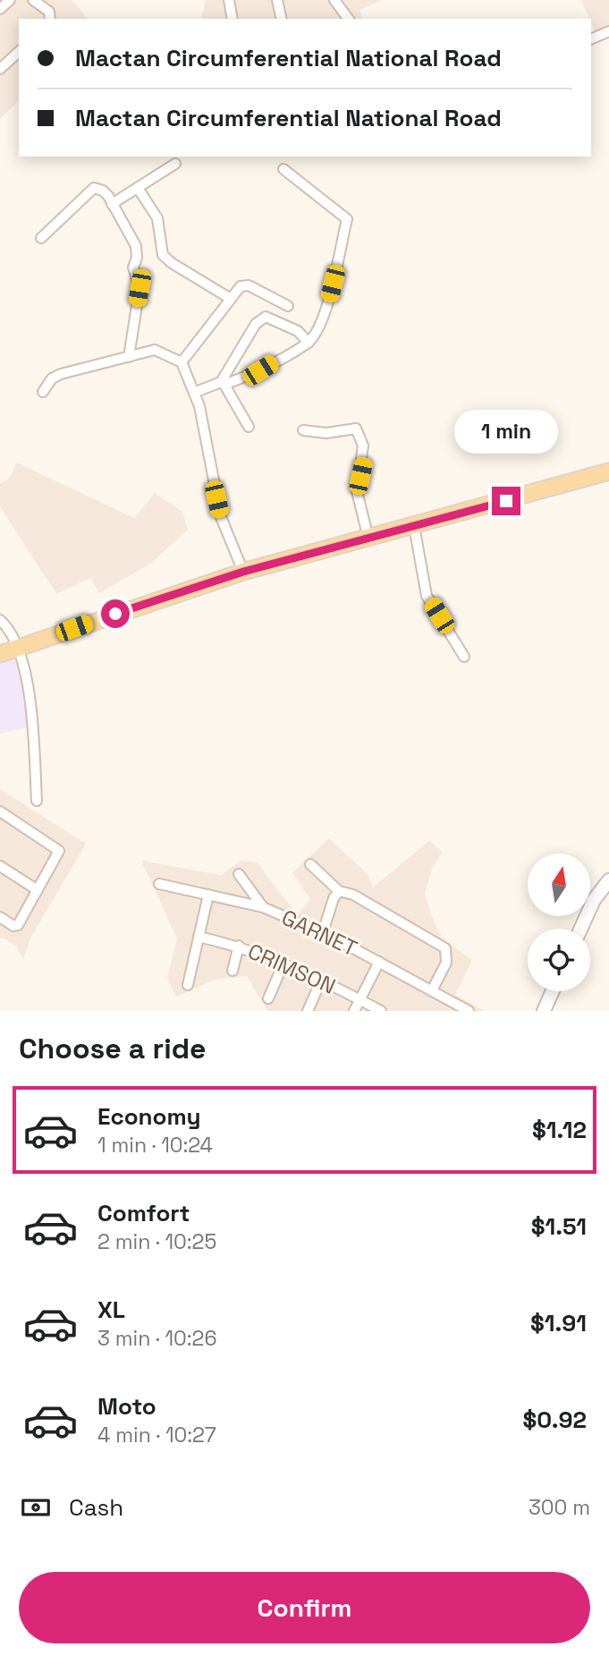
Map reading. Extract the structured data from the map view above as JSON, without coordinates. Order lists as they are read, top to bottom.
{
  "streets": {
    "street": ["GARNET", "CRIMSON"]
  },
  "north": "top",
  "page": {
    "banner": ["Mactan Circumferential National Road", "Mactan Circumferential National Road"],
    "bubble": "1 min",
    "heading": "Choose a ride",
    "list": [
      {
        "name": "Economy",
        "note": "1 min · 10:24",
        "value": "$1.12"
      },
      {
        "name": "Comfort",
        "note": "2 min · 10:25",
        "value": "$1.51"
      },
      {
        "name": "XL",
        "note": "3 min · 10:26",
        "value": "$1.91"
      },
      {
        "name": "Moto",
        "note": "4 min · 10:27",
        "value": "$0.92"
      }
    ],
    "pay": ["Cash", "300 m"],
    "buttons": "Confirm"
  }
}
